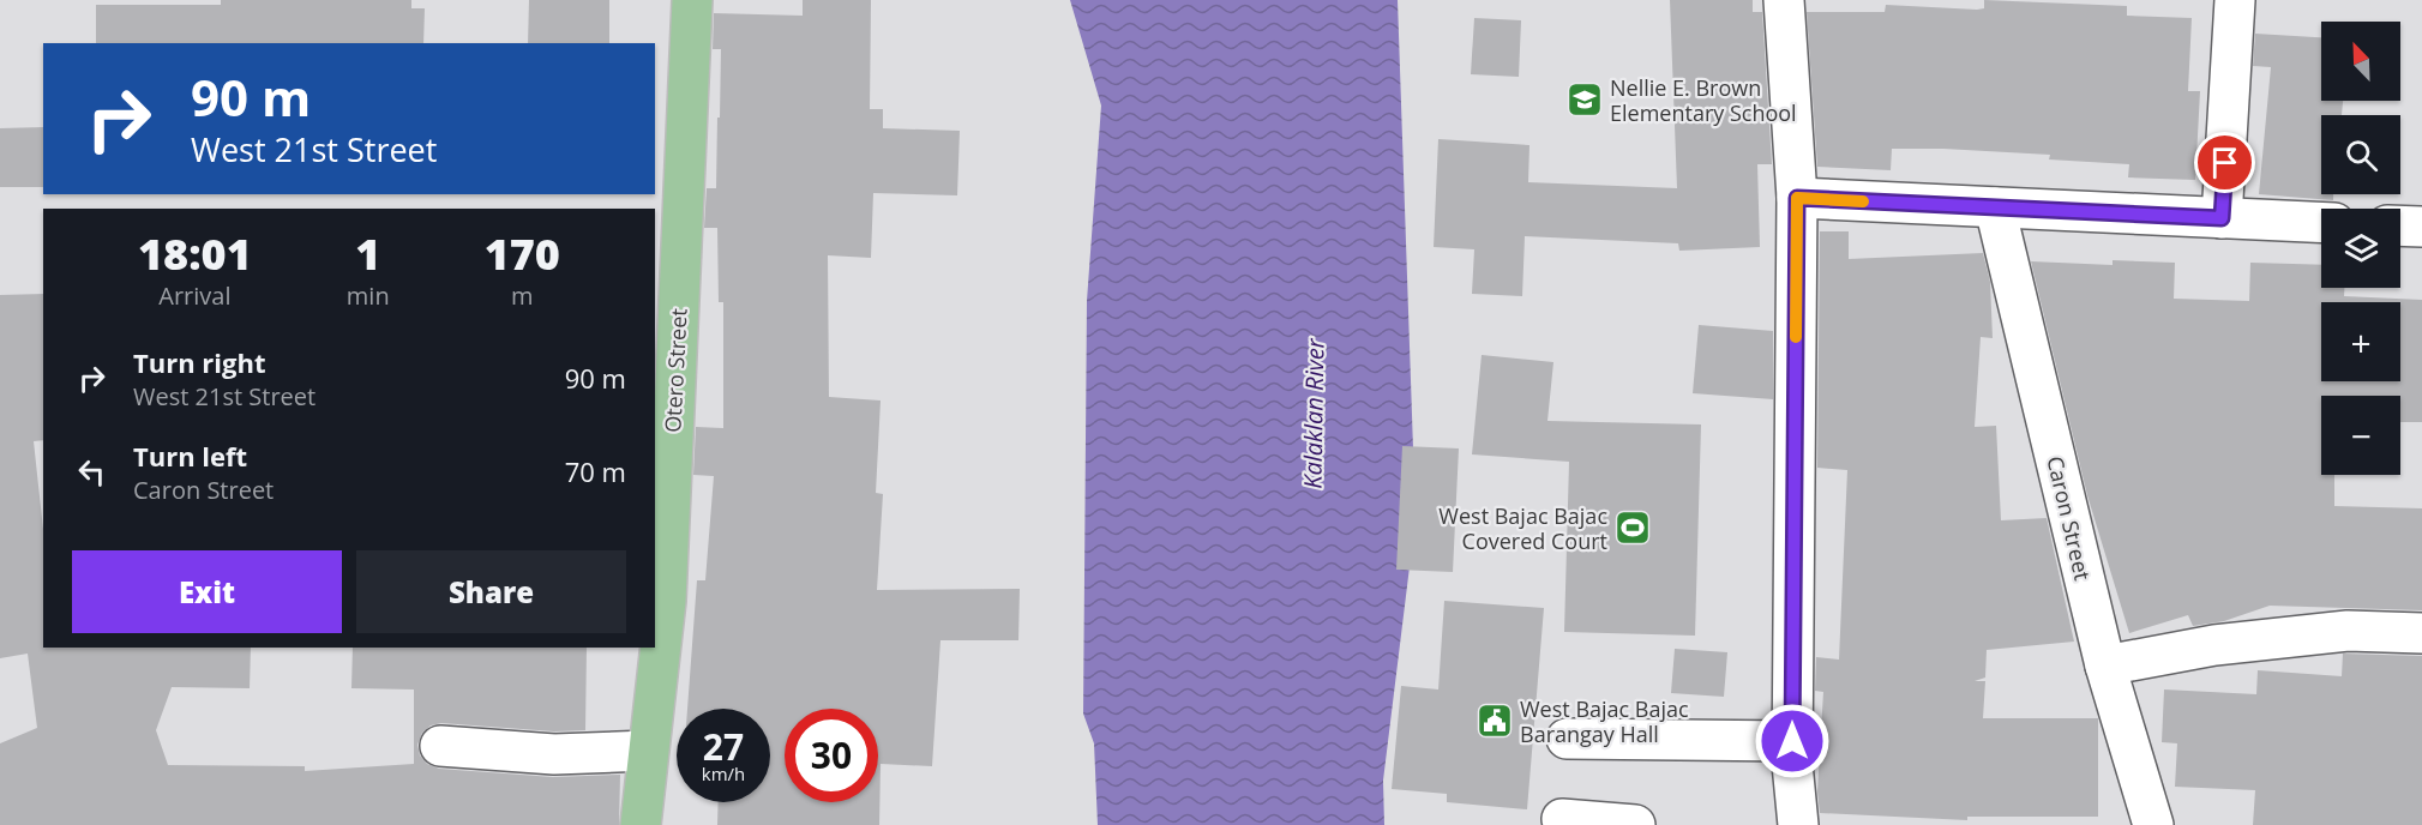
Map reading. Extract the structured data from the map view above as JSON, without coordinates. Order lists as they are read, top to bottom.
{
  "streets": {
    "main road": ["Otero Street"],
    "street": ["Caron Street"]
  },
  "water": ["Kalaklan River"],
  "places": {
    "school or university": ["Nellie E. Brown Elementary School"],
    "sports": ["West Bajac Bajac Covered Court"],
    "public building": ["West Bajac Bajac Barangay Hall"]
  },
  "north": "top left",
  "page": {
    "map_buttons": ["+", "−"],
    "turn": ["90 m", "West 21st Street"],
    "eta": [
      "18:01",
      "Arrival",
      "1",
      "min",
      "170",
      "m"
    ],
    "list": [
      {
        "name": "Turn right",
        "note": "West 21st Street",
        "value": "90 m"
      },
      {
        "name": "Turn left",
        "note": "Caron Street",
        "value": "70 m"
      }
    ],
    "buttons": ["Exit", "Share"],
    "speed": "27 km/h",
    "limit": "30"
  }
}
